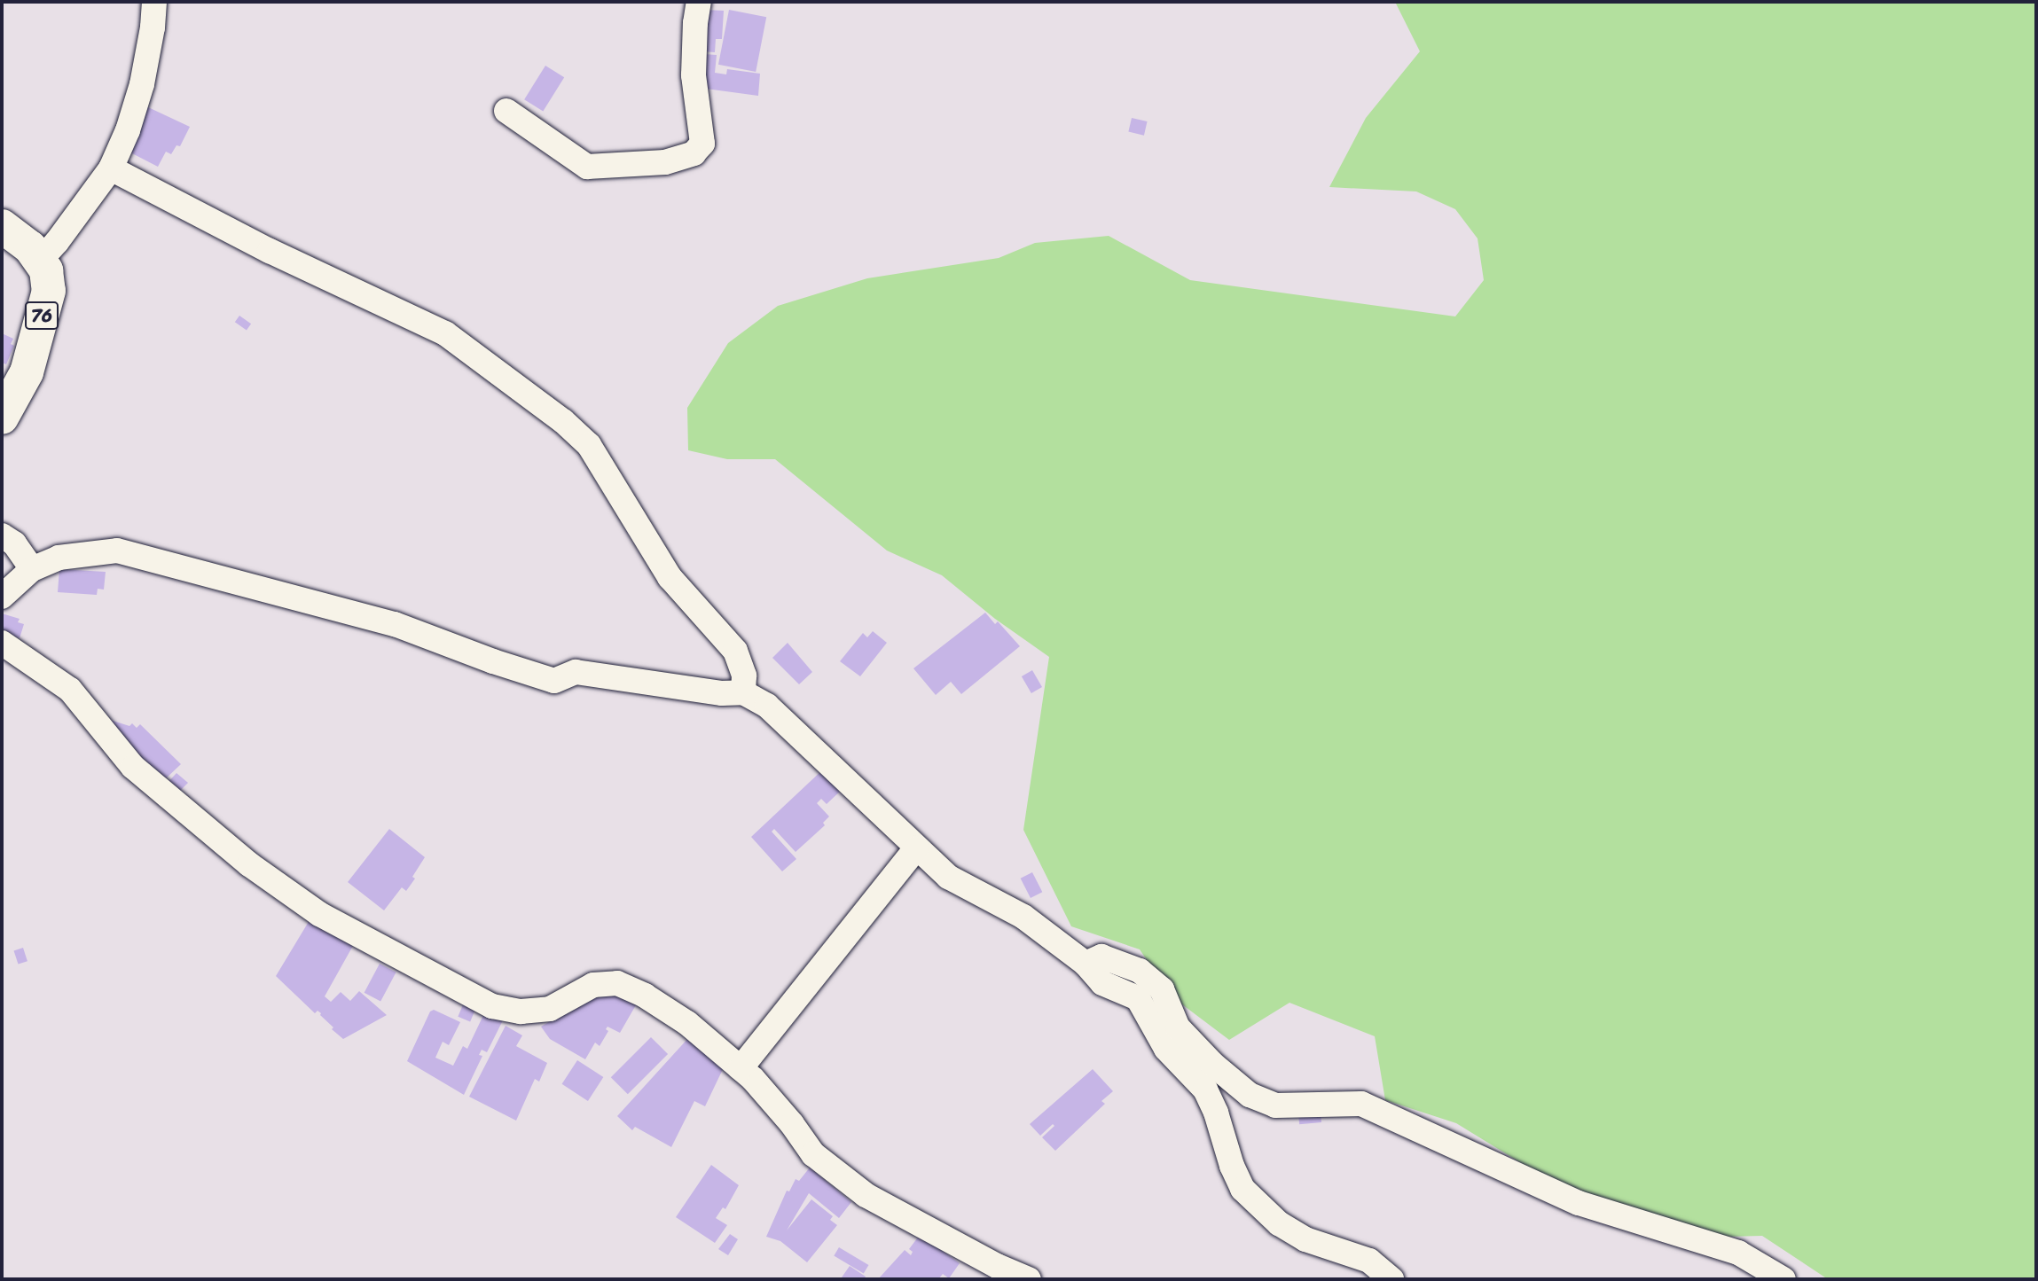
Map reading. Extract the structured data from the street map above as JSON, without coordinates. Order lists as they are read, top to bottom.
{
  "streets": {
    "main road": ["76"]
  }
}
